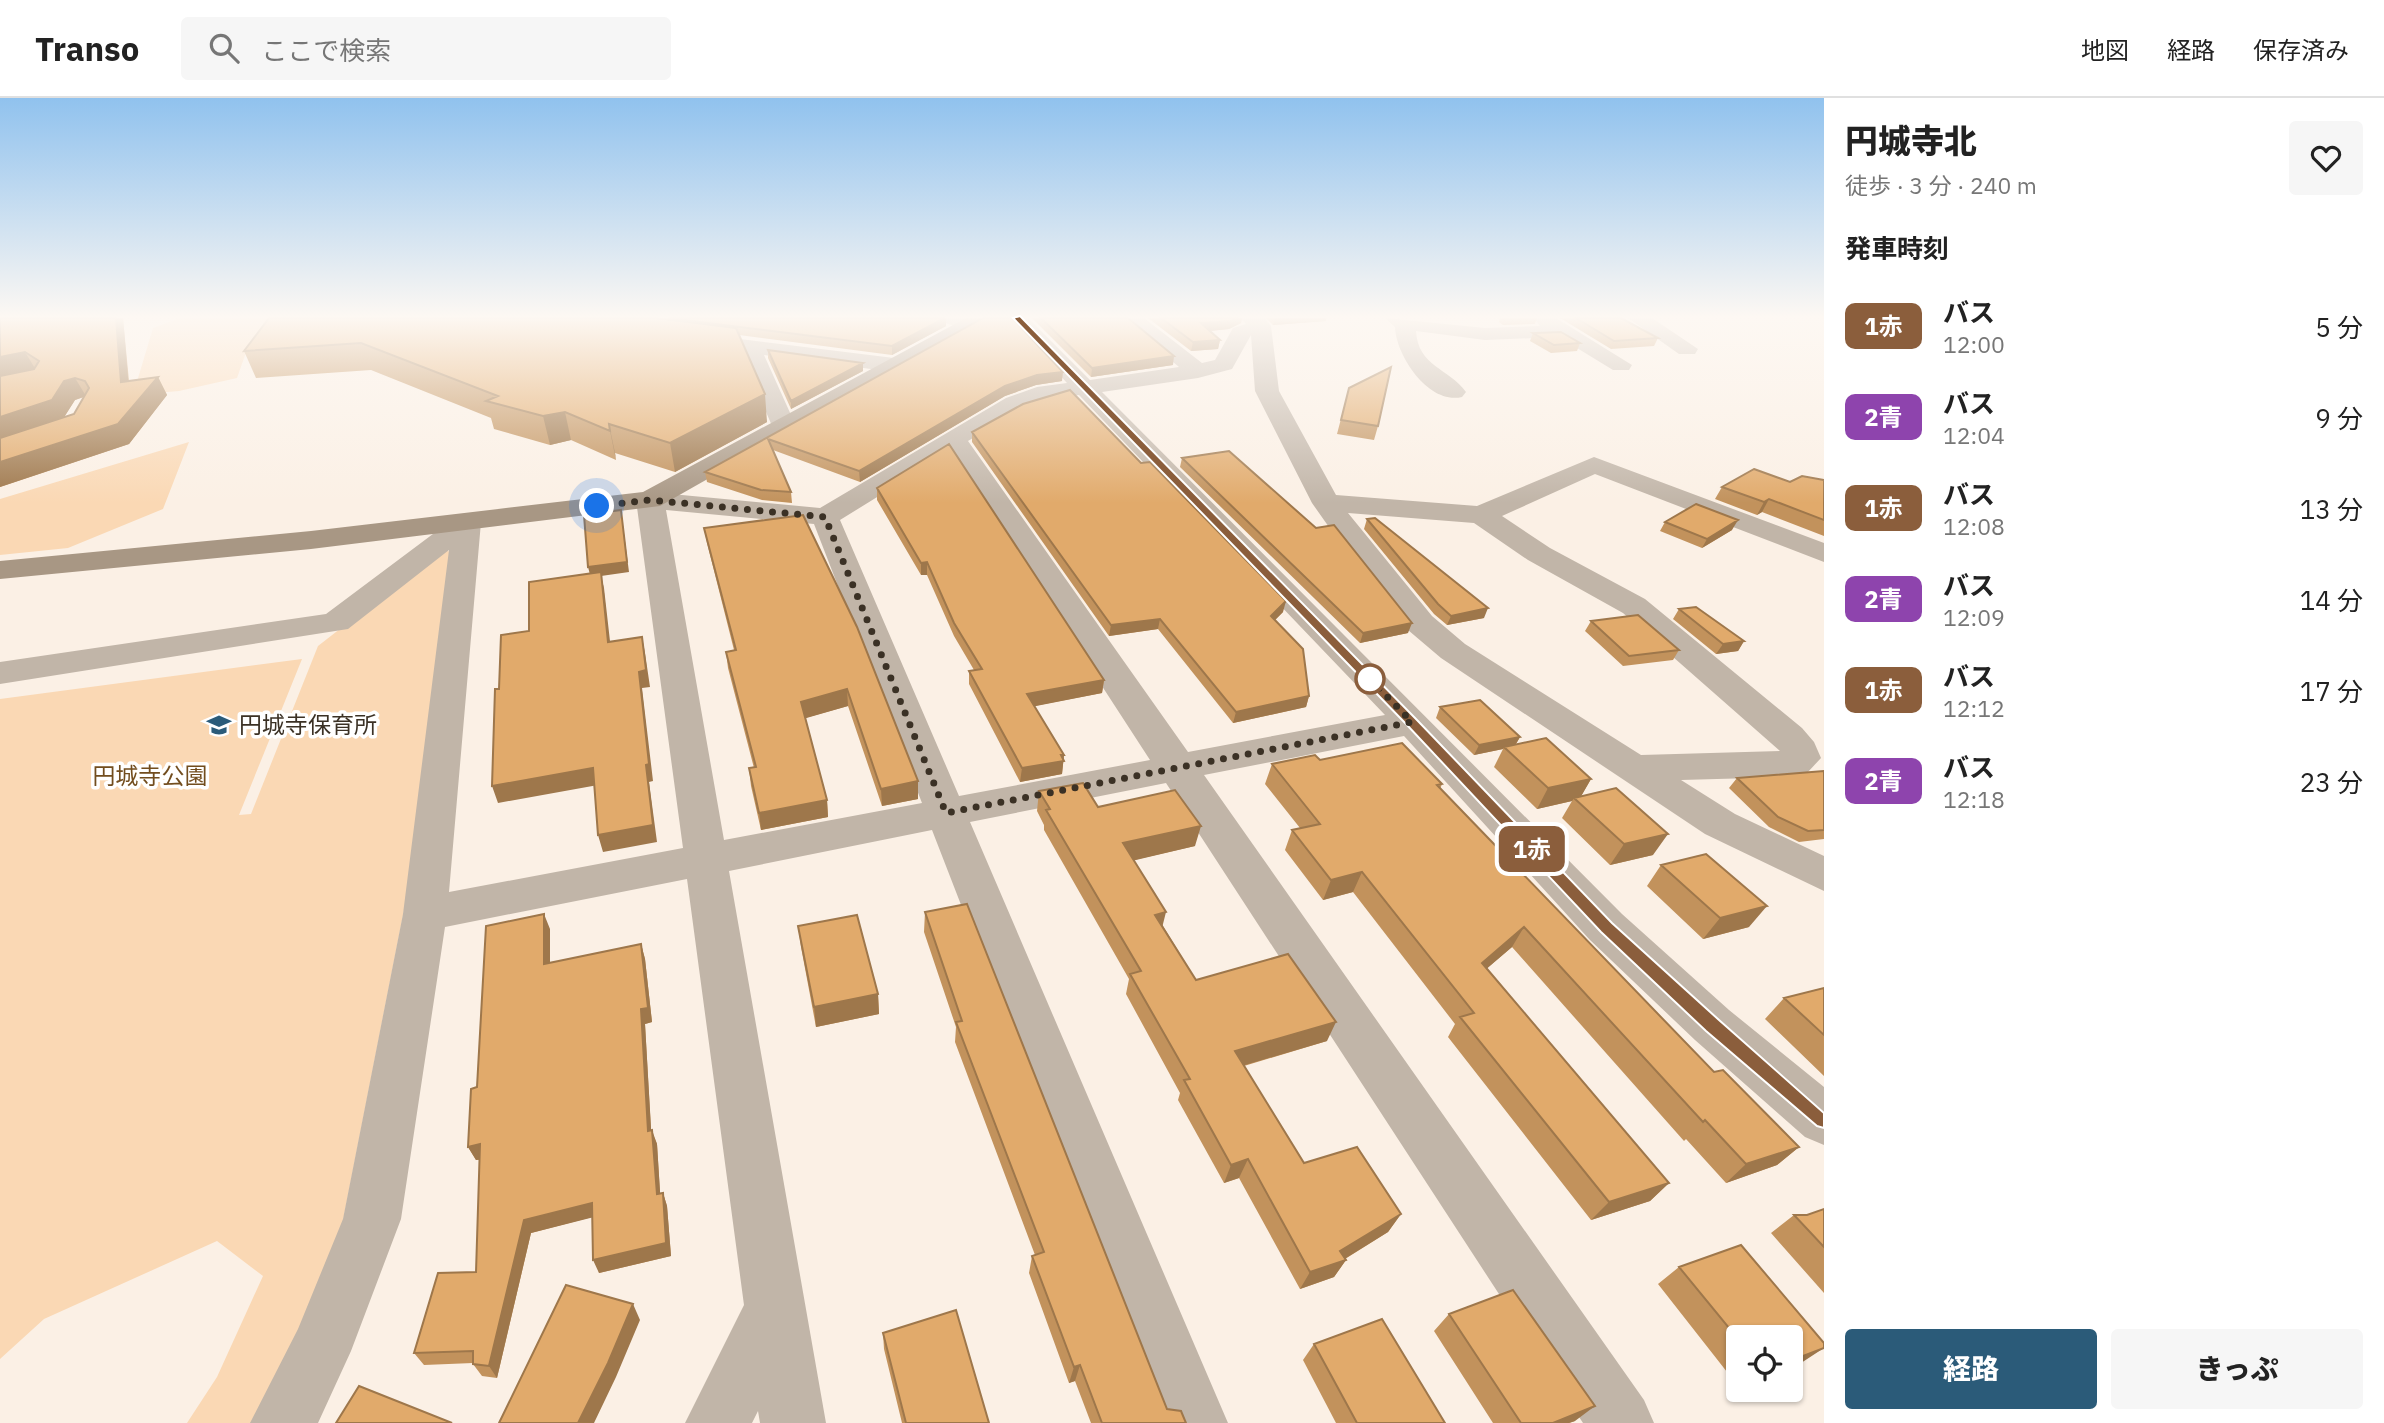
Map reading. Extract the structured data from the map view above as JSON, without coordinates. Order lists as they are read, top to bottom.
{
  "parks": ["円城寺公園"],
  "places": {
    "school or university": ["円城寺保育所"]
  },
  "lines": ["bus line 1赤"],
  "page": {
    "header": "Transo",
    "search": "ここで検索",
    "nav": ["地図", "経路", "保存済み"],
    "on_map": "1赤",
    "heading": [
      ["円城寺北", "徒歩 · 3 分 · 240 m"],
      "発車時刻"
    ],
    "list": [
      {
        "mark": "1赤",
        "name": "バス",
        "note": "12:00",
        "value": "5 分"
      },
      {
        "mark": "2青",
        "name": "バス",
        "note": "12:04",
        "value": "9 分"
      },
      {
        "mark": "1赤",
        "name": "バス",
        "note": "12:08",
        "value": "13 分"
      },
      {
        "mark": "2青",
        "name": "バス",
        "note": "12:09",
        "value": "14 分"
      },
      {
        "mark": "1赤",
        "name": "バス",
        "note": "12:12",
        "value": "17 分"
      },
      {
        "mark": "2青",
        "name": "バス",
        "note": "12:18",
        "value": "23 分"
      }
    ],
    "buttons": ["経路", "きっぷ"]
  }
}
